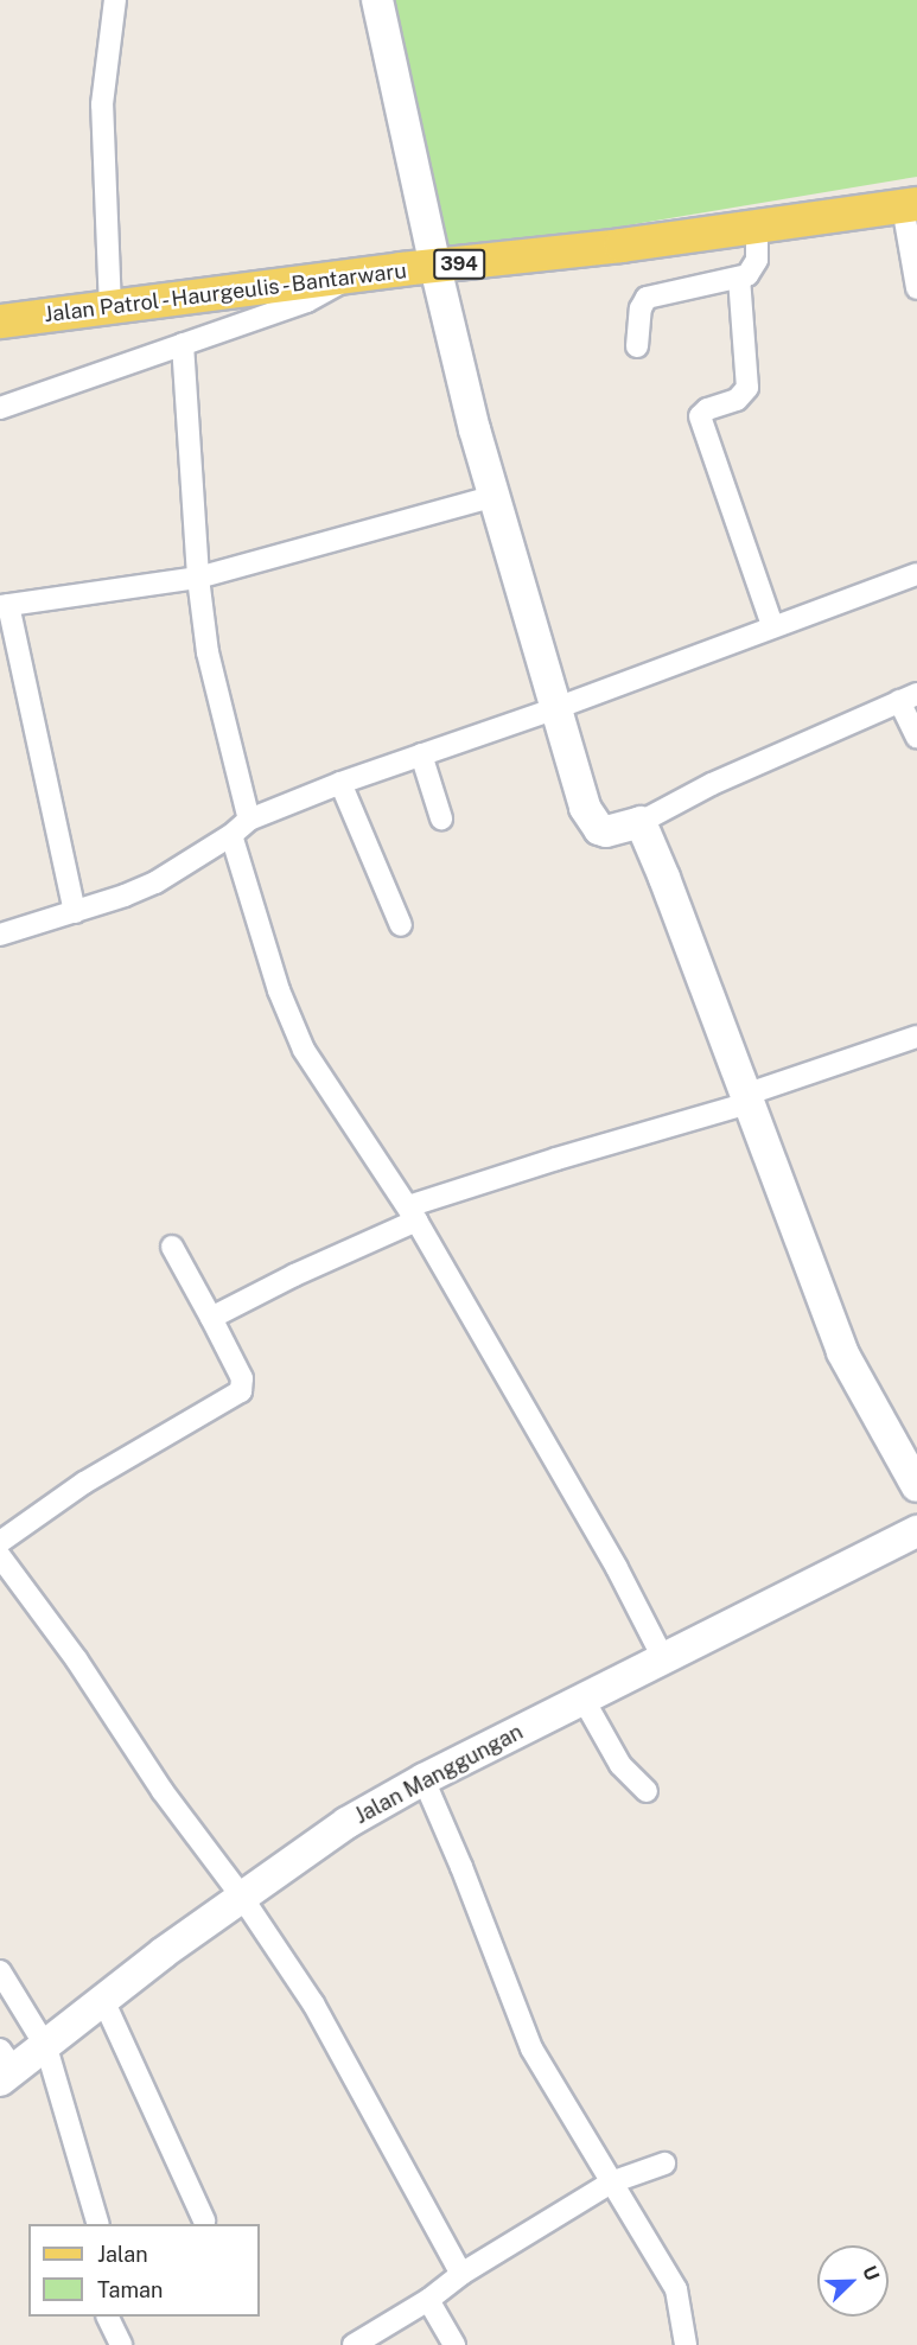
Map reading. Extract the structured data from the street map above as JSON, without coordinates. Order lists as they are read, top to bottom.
{
  "streets": {
    "main road": ["394", "Jalan Patrol - Haurgeulis - Bantarwaru"],
    "street": ["Jalan Manggungan"]
  },
  "legend": ["Jalan", "Taman"],
  "north": "top right"
}
